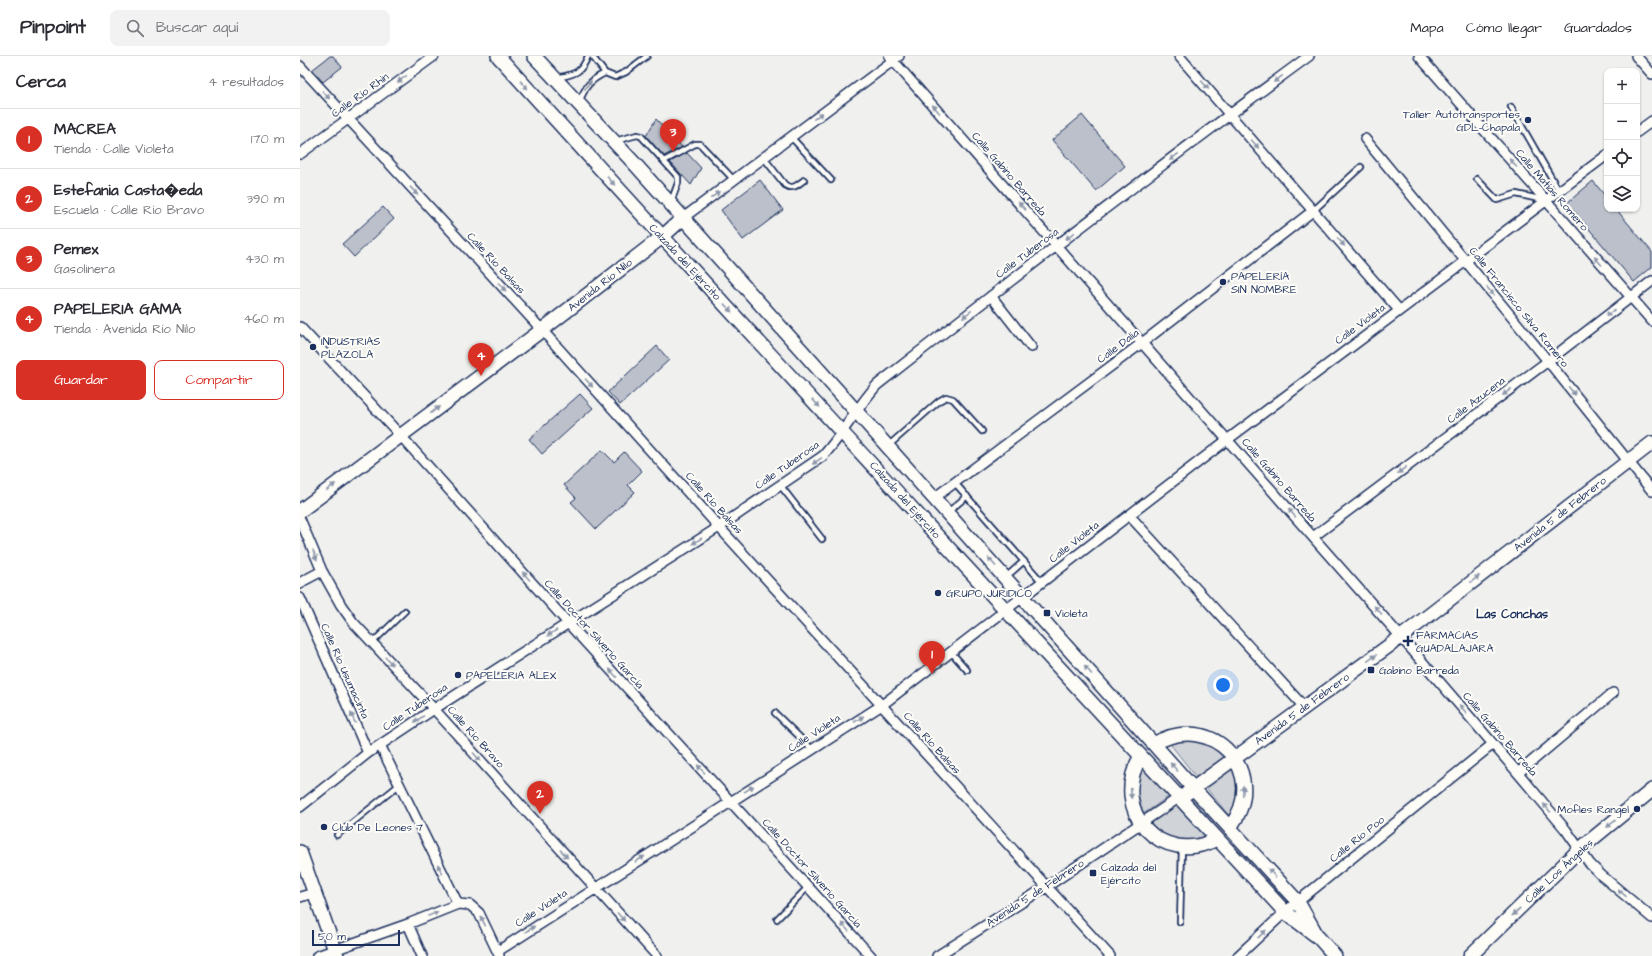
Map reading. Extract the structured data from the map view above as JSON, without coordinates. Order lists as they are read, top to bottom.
{
  "streets": {
    "main road": [
      "Calzada del Ejército",
      "Avenida Río Nilo",
      "Avenida 5 de Febrero",
      "Calle Los Ángeles"
    ],
    "street": [
      "Calle Río Rhin",
      "Calle Gabino Barreda",
      "Calle Matías Romero",
      "Calle Tuberosa",
      "Calle Río Balsas",
      "Calle Francisco Silva Romero",
      "Calle Violeta",
      "Calle Dalia",
      "Calle Azucena",
      "Calle Doctor Silverio García",
      "Calle Río Usumacinta",
      "Calle Río Bravo",
      "Calle Río Poo"
    ]
  },
  "crossings": [
    ["Calle Río Rhin", "Calle Río Balsas"],
    ["Calle Gabino Barreda", "Calle Tuberosa"],
    ["Calle Gabino Barreda", "Avenida Río Nilo"],
    ["Calle Gabino Barreda", "Calle Violeta"],
    ["Calle Gabino Barreda", "Calle Dalia"],
    ["Calle Gabino Barreda", "Calle Azucena"],
    ["Calle Gabino Barreda", "Avenida 5 de Febrero"],
    ["Calle Gabino Barreda", "Calle Río Poo"],
    ["Calle Gabino Barreda", "Calle Los Ángeles"],
    ["Calle Matías Romero", "Calle Violeta"],
    ["Calle Matías Romero", "Calle Azucena"],
    ["Calle Tuberosa", "Calzada del Ejército"],
    ["Calle Tuberosa", "Calle Río Balsas"],
    ["Calle Tuberosa", "Calle Doctor Silverio García"],
    ["Calle Tuberosa", "Calle Río Usumacinta"],
    ["Calle Tuberosa", "Calle Río Bravo"],
    ["Calzada del Ejército", "Avenida Río Nilo"],
    ["Calzada del Ejército", "Calle Violeta"],
    ["Calzada del Ejército", "Calle Dalia"],
    ["Calzada del Ejército", "Avenida 5 de Febrero"],
    ["Calzada del Ejército", "Calle Río Poo"],
    ["Calle Río Balsas", "Avenida Río Nilo"],
    ["Calle Río Balsas", "Calle Violeta"],
    ["Calle Río Balsas", "Avenida 5 de Febrero"],
    ["Avenida Río Nilo", "Calle Doctor Silverio García"],
    ["Calle Francisco Silva Romero", "Calle Violeta"],
    ["Calle Francisco Silva Romero", "Calle Azucena"],
    ["Calle Francisco Silva Romero", "Avenida 5 de Febrero"],
    ["Calle Violeta", "Calle Doctor Silverio García"],
    ["Calle Violeta", "Calle Río Bravo"]
  ],
  "one_way": [
    "Calle Río Rhin",
    "Calle Gabino Barreda",
    "Calle Matías Romero",
    "Calle Tuberosa",
    "Calle Río Balsas",
    "Avenida Río Nilo",
    "Calle Francisco Silva Romero",
    "Calle Azucena",
    "Avenida 5 de Febrero",
    "Calle Doctor Silverio García",
    "Calle Río Usumacinta",
    "Calle Río Bravo",
    "Calle Los Ángeles"
  ],
  "districts": ["Las Conchas"],
  "places": {
    "other": [
      "Taller Autotransportes GDL-Chapala",
      "PAPELERÍA SIN NOMBRE",
      "INDUSTRIAS PLAZOLA",
      "GRUPO JURIDICO",
      "PAPELERIA ALEX",
      "Mofles Rangel",
      "Club De Leones 7"
    ],
    "transit": ["Violeta", "Gabino Barreda", "Calzada del Ejército"],
    "health": ["FARMACIAS GUADALAJARA"]
  },
  "scale_bar": "50 m",
  "page": {
    "header": "Pinpoint",
    "search": "Buscar aquí",
    "nav": ["Mapa", "Cómo llegar", "Guardados"],
    "heading": ["Cerca", "4 resultados"],
    "map_buttons": ["+", "−"],
    "list": [
      {
        "mark": "1",
        "name": "MACREA",
        "note": "Tienda · Calle Violeta",
        "value": "170 m"
      },
      {
        "mark": "2",
        "name": "Estefania Casta�eda",
        "note": "Escuela · Calle Río Bravo",
        "value": "390 m"
      },
      {
        "mark": "3",
        "name": "Pemex",
        "note": "Gasolinera",
        "value": "430 m"
      },
      {
        "mark": "4",
        "name": "PAPELERIA GAMA",
        "note": "Tienda · Avenida Río Nilo",
        "value": "460 m"
      }
    ],
    "pins": [
      "3",
      "4",
      "1",
      "2"
    ],
    "buttons": ["Guardar", "Compartir"],
    "scale": "50 m"
  }
}
